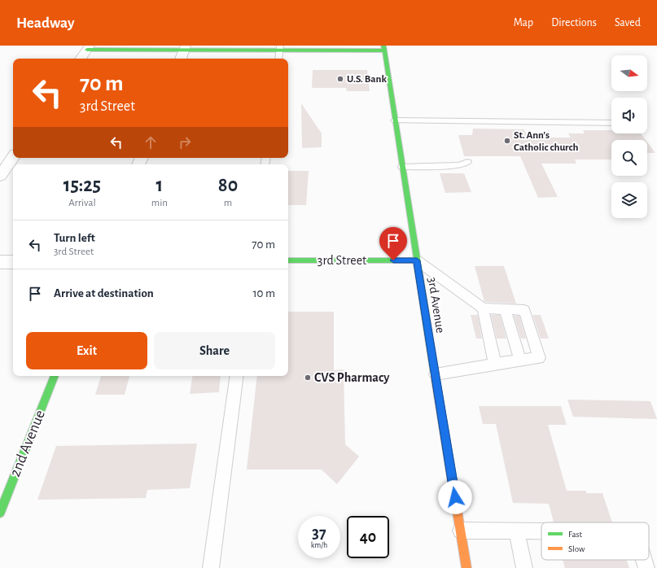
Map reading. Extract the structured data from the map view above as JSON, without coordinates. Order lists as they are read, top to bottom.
{
  "streets": {
    "street": ["3rd Street", "3rd Avenue", "2nd Avenue"]
  },
  "crossings": [
    ["3rd Street", "3rd Avenue"]
  ],
  "places": ["U.S. Bank", "St. Ann's Catholic church", "CVS Pharmacy"],
  "legend": ["Fast", "Slow"],
  "north": "right",
  "page": {
    "header": "Headway",
    "nav": ["Map", "Directions", "Saved"],
    "turn": ["70 m", "3rd Street"],
    "eta": [
      "15:25",
      "Arrival",
      "1",
      "min",
      "80",
      "m"
    ],
    "list": [
      {
        "name": "Turn left",
        "note": "3rd Street",
        "value": "70 m"
      },
      {
        "name": "Arrive at destination",
        "value": "10 m"
      }
    ],
    "buttons": ["Exit", "Share"],
    "speed": "37 km/h",
    "limit": "40"
  }
}
